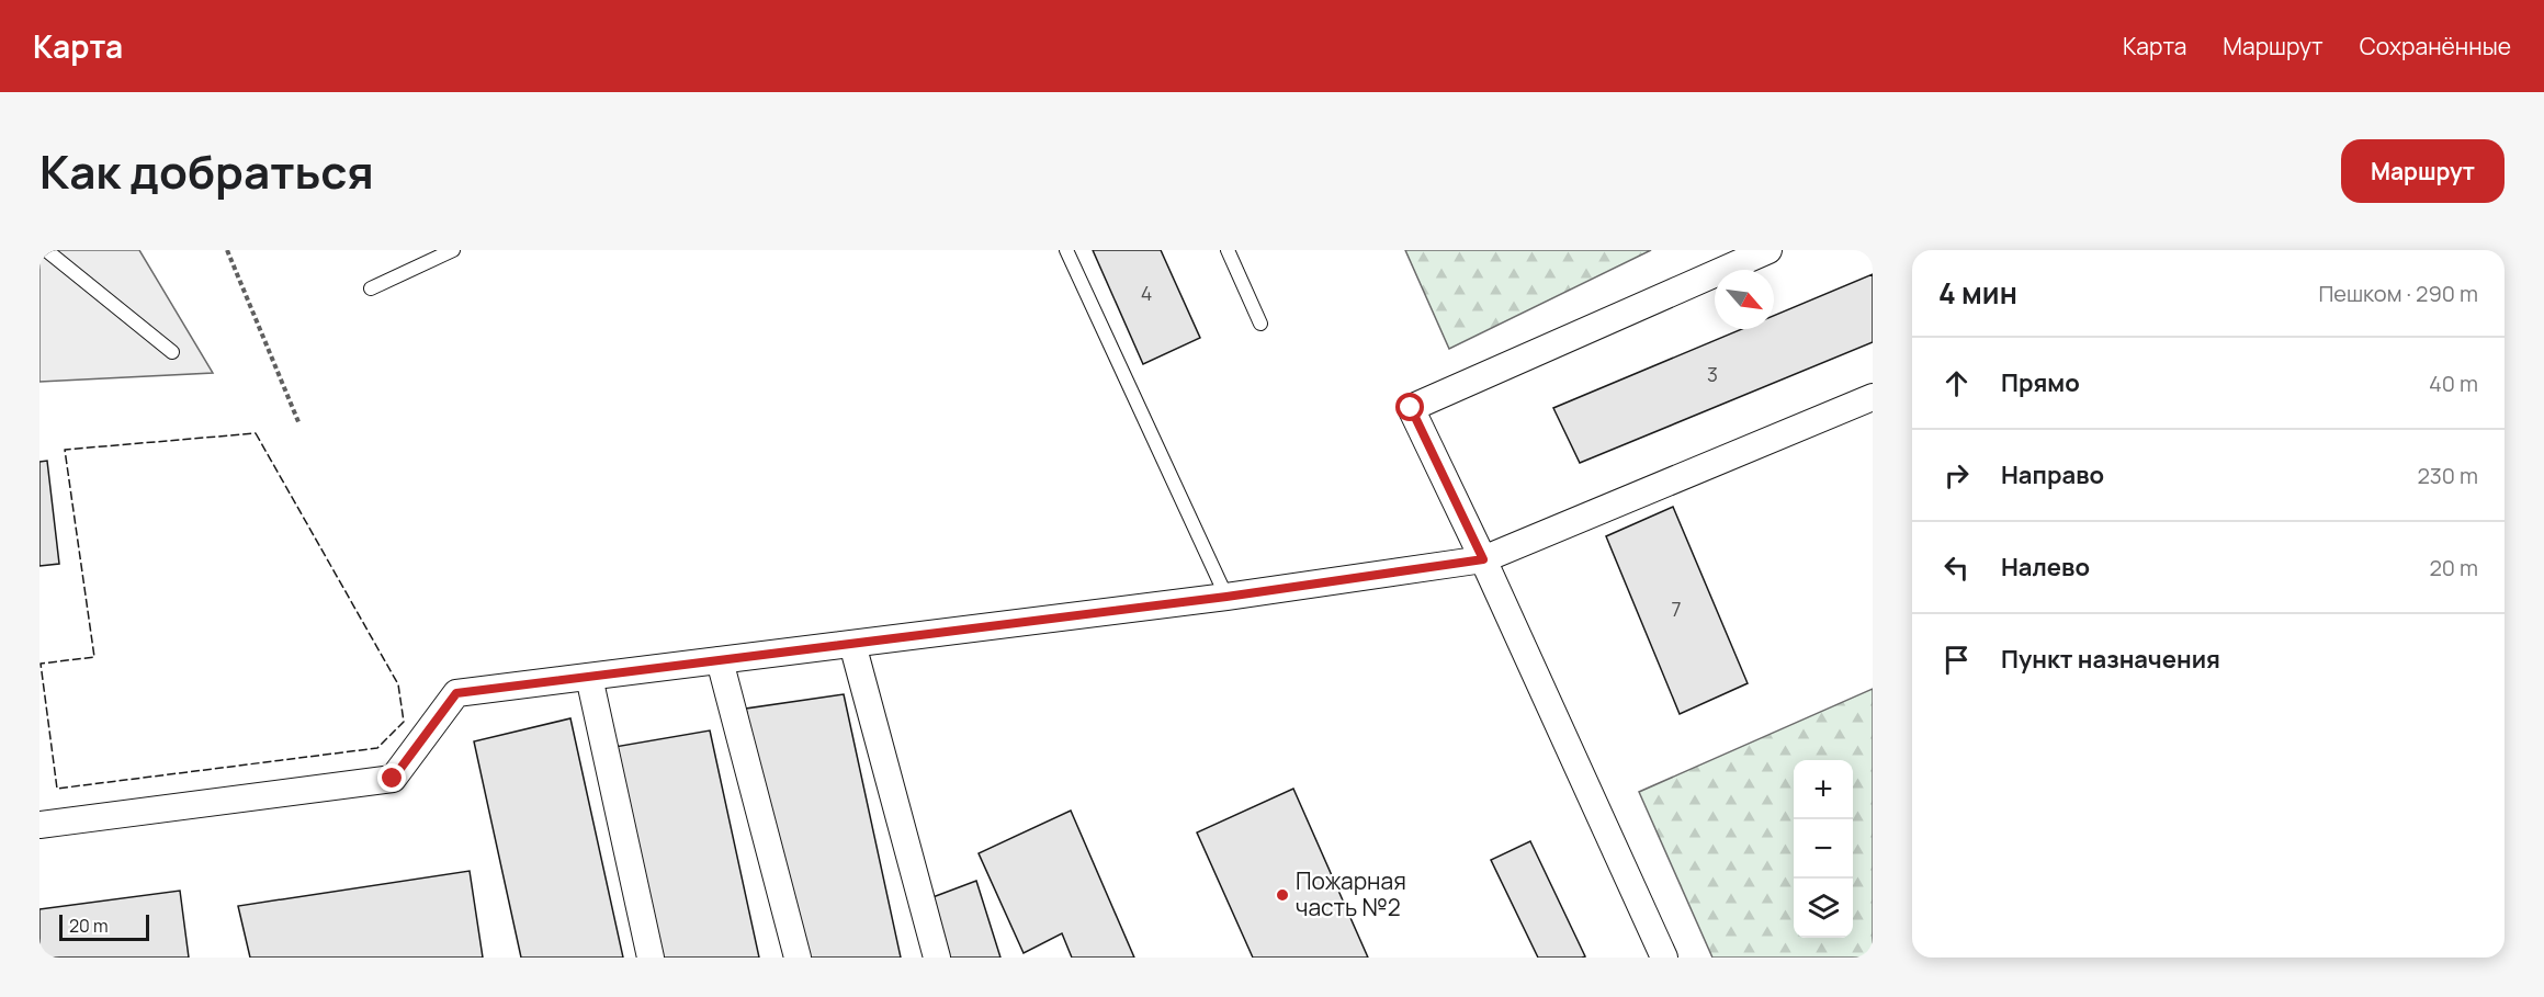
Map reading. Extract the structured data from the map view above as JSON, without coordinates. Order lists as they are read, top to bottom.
{
  "places": ["Пожарная часть №2"],
  "house_numbers": ["4", "3", "7"],
  "scale_bar": "20 m",
  "north": "bottom right",
  "page": {
    "header": "Карта",
    "nav": ["Карта", "Маршрут", "Сохранённые"],
    "title": "Как добраться",
    "buttons": "Маршрут",
    "heading": ["4 мин", "Пешком · 290 m"],
    "list": [
      ["Прямо", "40 m"],
      ["Направо", "230 m"],
      ["Налево", "20 m"],
      "Пункт назначения"
    ],
    "map_buttons": ["+", "−"],
    "scale": "20 m"
  }
}
